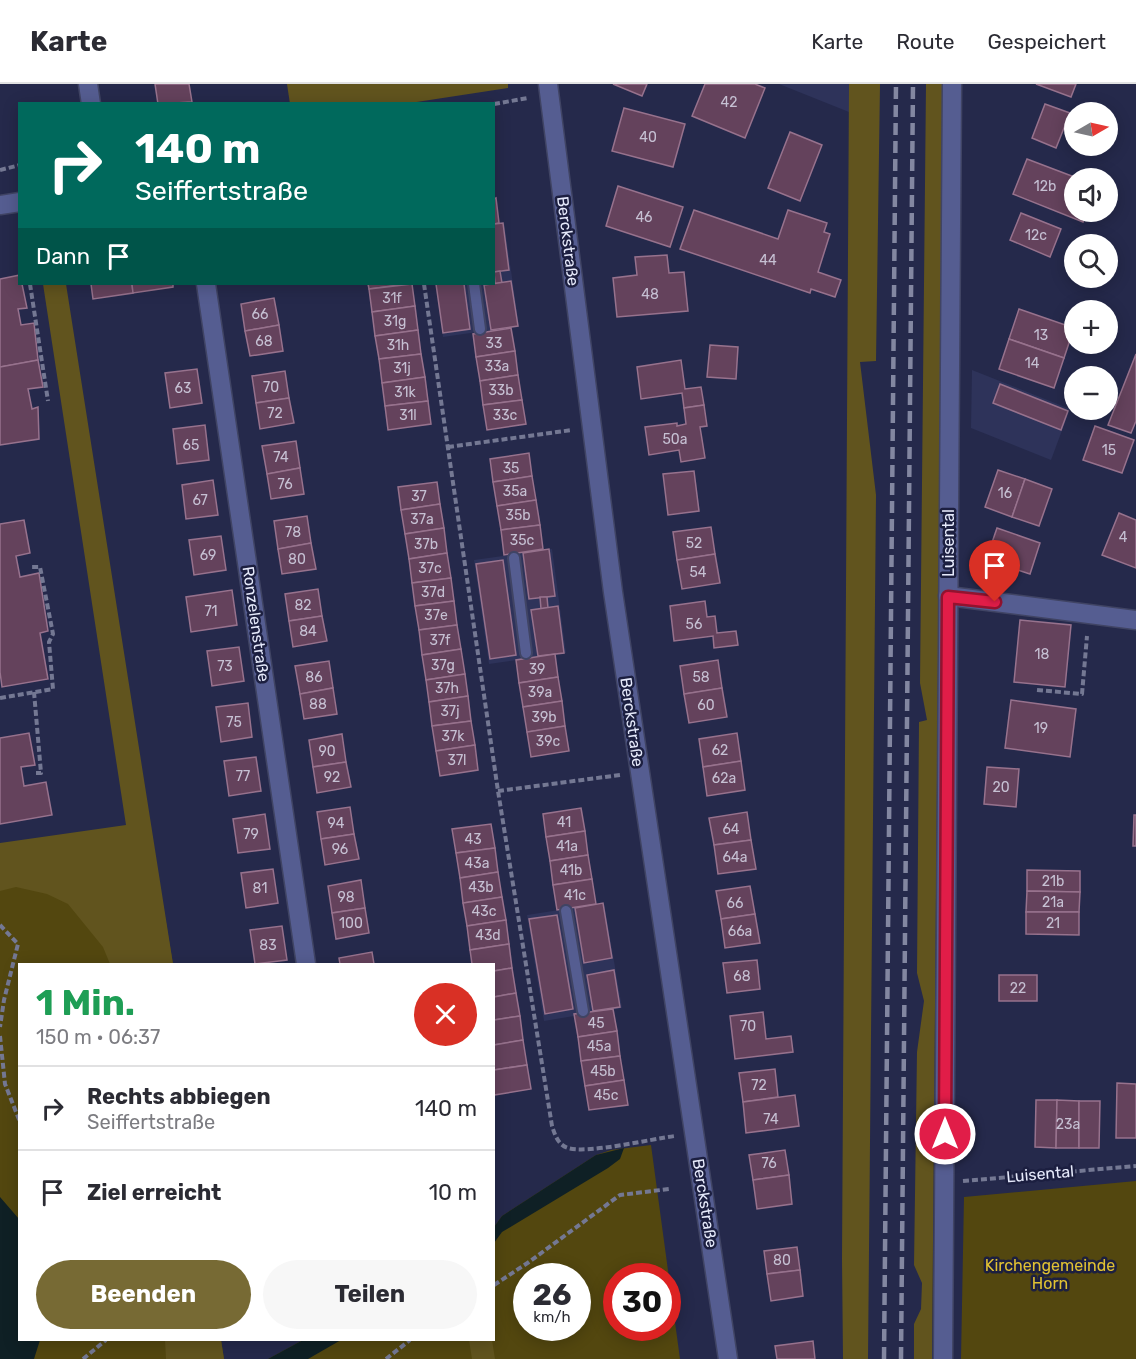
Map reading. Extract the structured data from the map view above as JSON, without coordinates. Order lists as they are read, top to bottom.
{
  "streets": {
    "street": ["Berckstraße", "Luisental", "Ronzelenstraße"]
  },
  "parks": ["Kirchengemeinde Horn"],
  "house_numbers": [
    "42",
    "40",
    "12b",
    "46",
    "12c",
    "44",
    "48",
    "31f",
    "66",
    "31g",
    "13",
    "68",
    "33",
    "31h",
    "14",
    "33a",
    "31j",
    "70",
    "63",
    "33b",
    "31k",
    "72",
    "31l",
    "33c",
    "50a",
    "65",
    "15",
    "74",
    "35",
    "76",
    "35a",
    "16",
    "37",
    "67",
    "35b",
    "37a",
    "78",
    "4",
    "35c",
    "52",
    "37b",
    "69",
    "80",
    "37c",
    "54",
    "37d",
    "82",
    "71",
    "37e",
    "56",
    "84",
    "37f",
    "18",
    "37g",
    "73",
    "39",
    "86",
    "58",
    "37h",
    "39a",
    "88",
    "60",
    "37j",
    "39b",
    "75",
    "19",
    "37k",
    "39c",
    "62",
    "90",
    "37l",
    "77",
    "92",
    "62a",
    "20",
    "41",
    "94",
    "64",
    "79",
    "43",
    "41a",
    "96",
    "64a",
    "43a",
    "41b",
    "21b",
    "43b",
    "81",
    "41c",
    "98",
    "21a",
    "66",
    "43c",
    "100",
    "21",
    "66a",
    "43d",
    "83",
    "68",
    "22",
    "45",
    "70",
    "45a",
    "45b",
    "72",
    "45c",
    "74",
    "23a",
    "76",
    "80"
  ],
  "north": "right",
  "page": {
    "header": "Karte",
    "nav": ["Karte", "Route", "Gespeichert"],
    "map_buttons": ["+", "−"],
    "turn": ["140 m", "Seiffertstraße"],
    "then": "Dann",
    "heading": ["1 Min.", "150 m · 06:37"],
    "list": [
      {
        "name": "Rechts abbiegen",
        "note": "Seiffertstraße",
        "value": "140 m"
      },
      {
        "name": "Ziel erreicht",
        "value": "10 m"
      }
    ],
    "buttons": ["Beenden", "Teilen"],
    "speed": "26 km/h",
    "limit": "30"
  }
}
